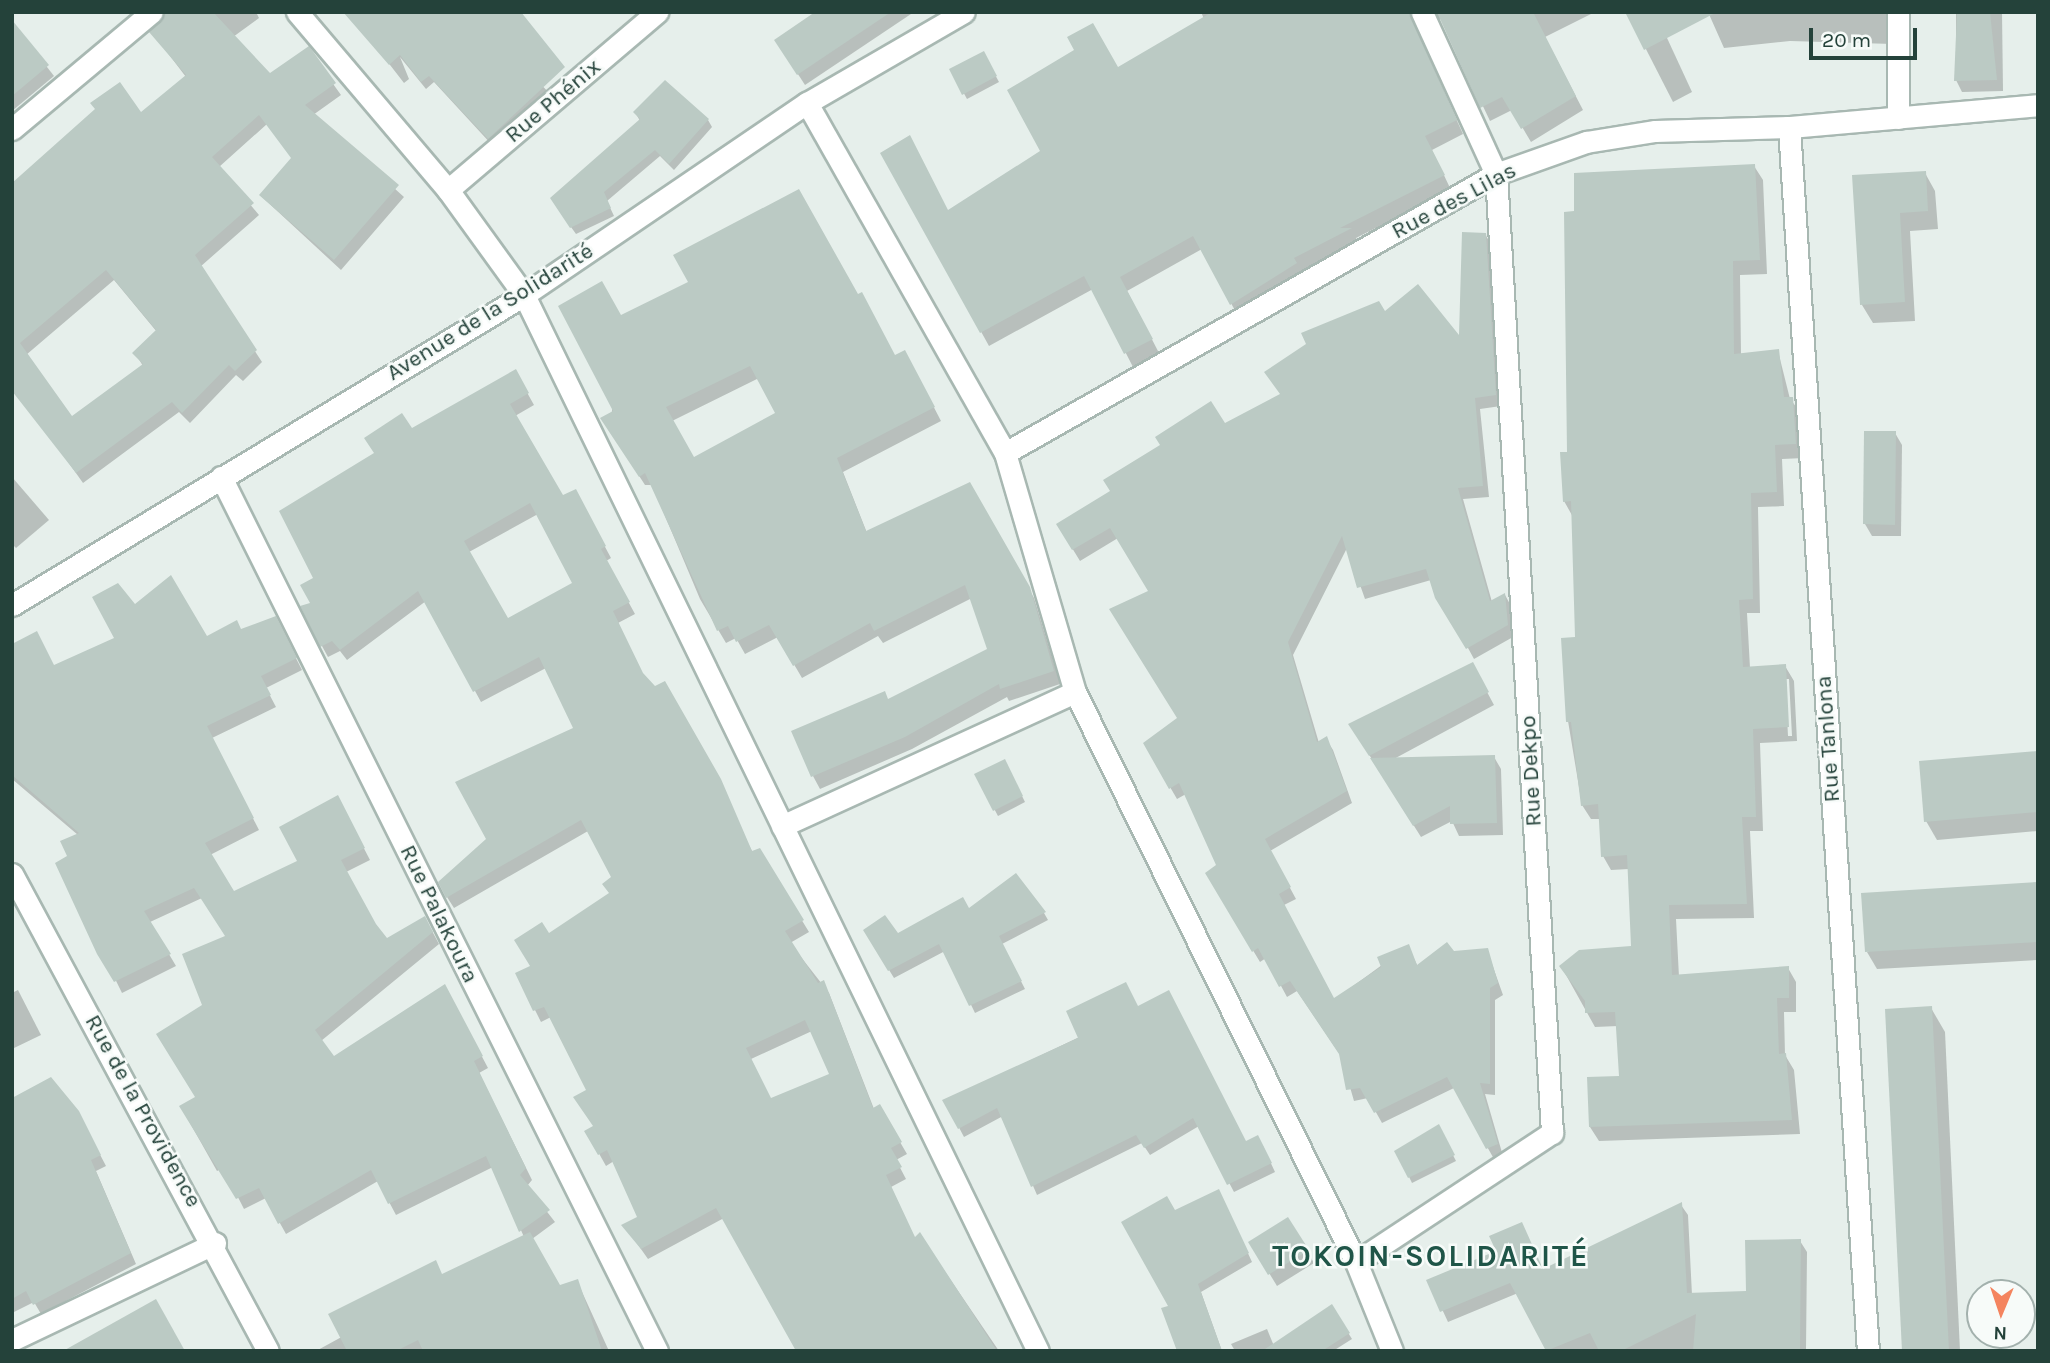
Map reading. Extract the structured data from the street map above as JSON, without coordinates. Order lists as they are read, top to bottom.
{
  "streets": {
    "street": [
      "Rue Phénix",
      "Rue des Lilas",
      "Avenue de la Solidarité",
      "Rue Tanlona",
      "Rue Dekpo",
      "Rue Palakoura",
      "Rue de la Providence"
    ]
  },
  "crossings": [
    ["Rue des Lilas", "Rue Tanlona"],
    ["Rue des Lilas", "Rue Dekpo"],
    ["Avenue de la Solidarité", "Rue Palakoura"]
  ],
  "districts": ["TOKOIN-SOLIDARITÉ"],
  "scale_bar": "20 m",
  "north": "bottom"
}
